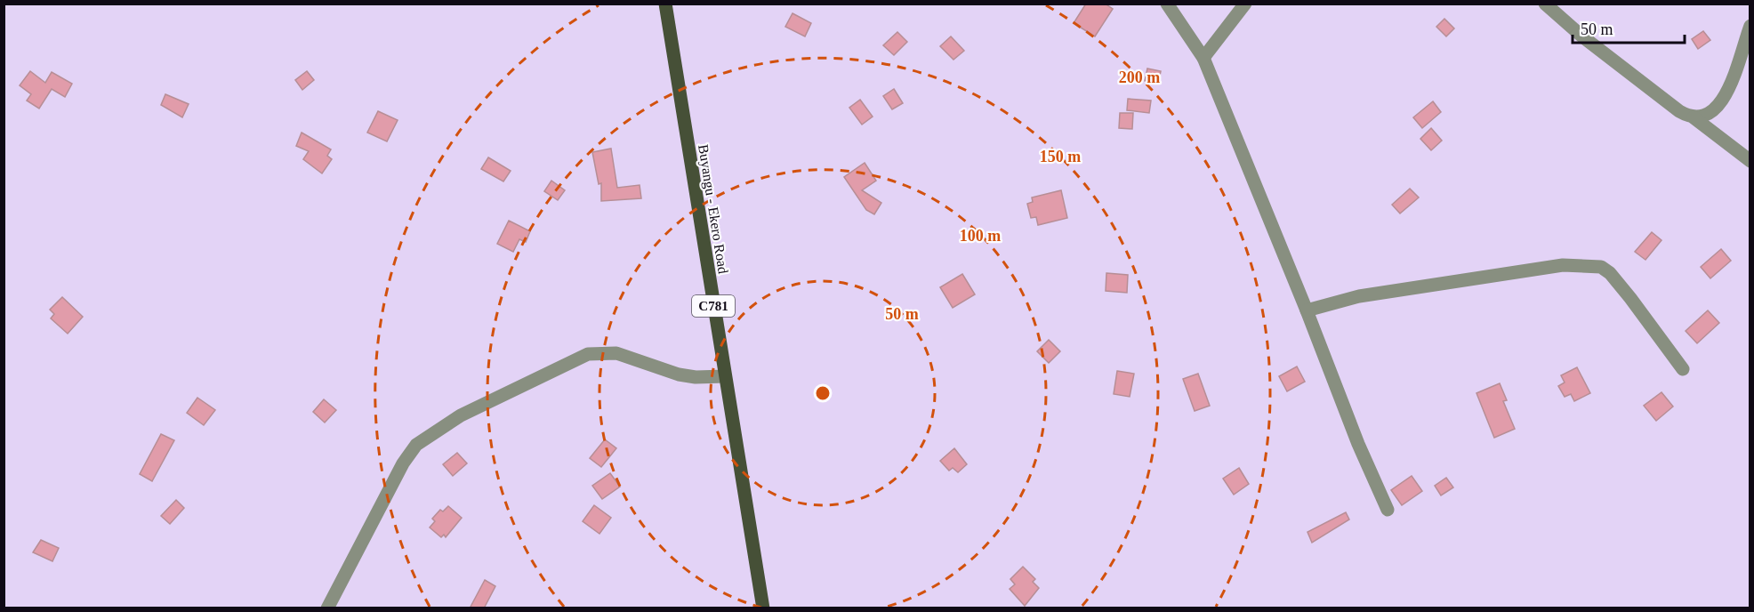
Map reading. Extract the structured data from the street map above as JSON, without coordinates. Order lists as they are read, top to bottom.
{
  "streets": {
    "main road": ["Buyangu - Ekero Road", "C781"]
  },
  "scale_bar": "50 m",
  "rings": [
    "200 m",
    "150 m",
    "100 m",
    "50 m"
  ]
}
